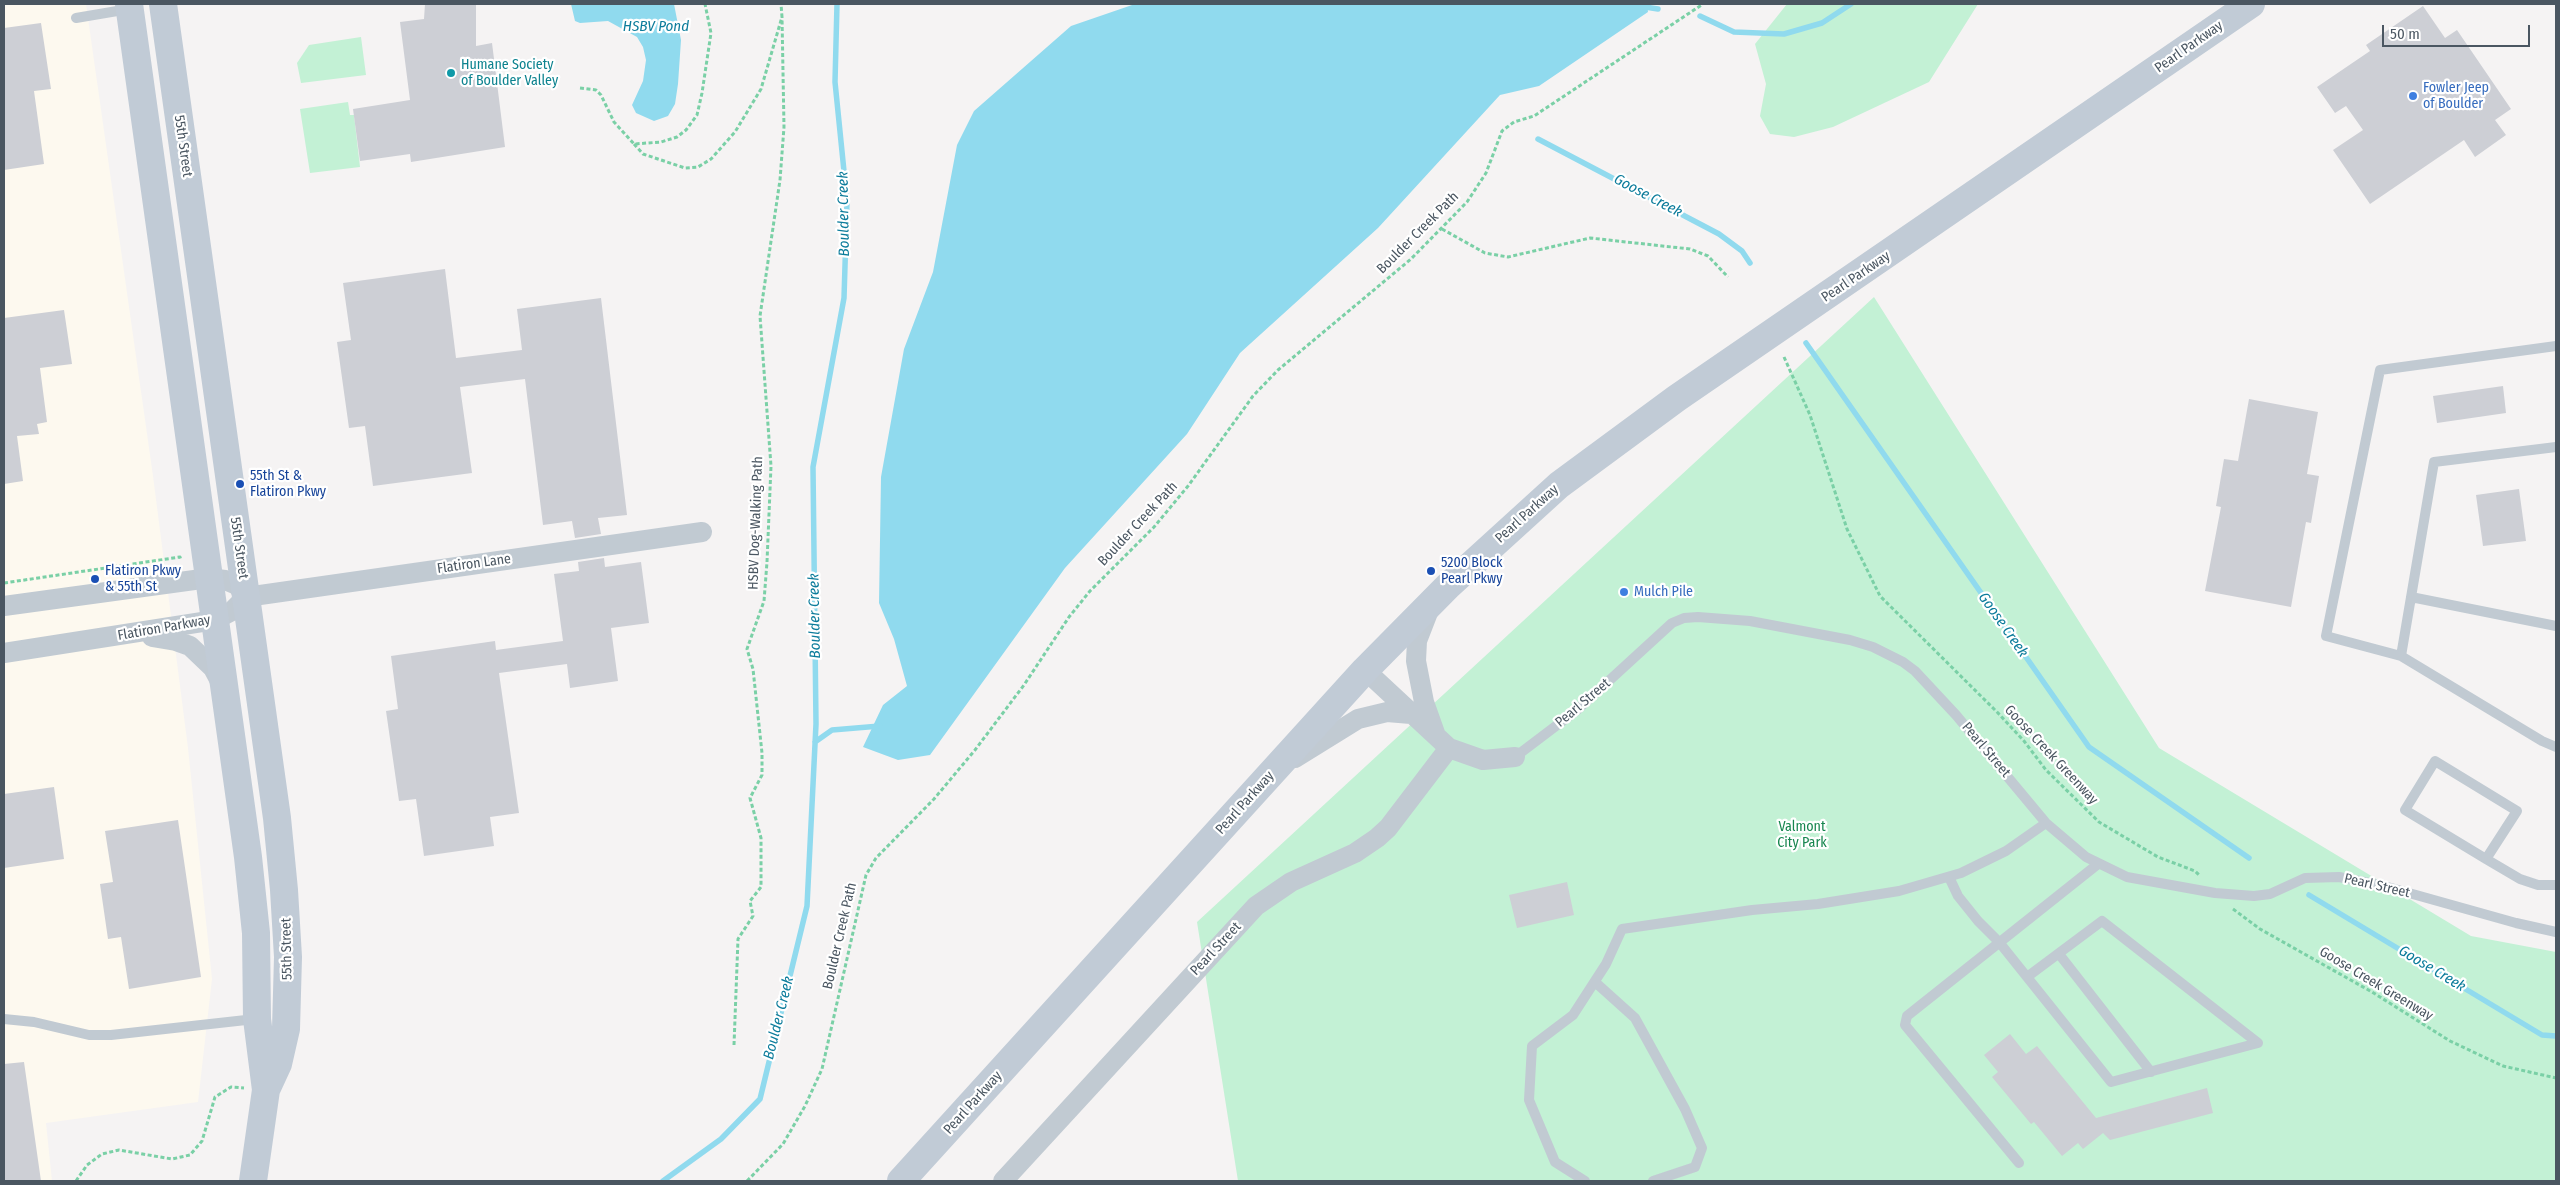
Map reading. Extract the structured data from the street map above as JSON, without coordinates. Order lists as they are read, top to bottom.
{
  "streets": {
    "main road": ["Pearl Parkway", "55th Street"],
    "street": ["Flatiron Lane", "Flatiron Parkway", "Pearl Street"],
    "path": ["Boulder Creek Path", "HSBV Dog-Walking Path", "Goose Creek Greenway"]
  },
  "crossings": [
    ["Pearl Parkway", "Pearl Street"],
    ["55th Street", "Flatiron Lane"],
    ["55th Street", "Flatiron Parkway"],
    ["Flatiron Lane", "Flatiron Parkway"],
    ["Pearl Street", "Goose Creek Greenway"]
  ],
  "water": ["HSBV Pond", "Goose Creek", "Boulder Creek"],
  "parks": ["Valmont City Park"],
  "places": [
    "Humane Society of Boulder Valley",
    "Fowler Jeep of Boulder",
    "55th St & Flatiron Pkwy",
    "5200 Block Pearl Pkwy",
    "Flatiron Pkwy & 55th St",
    "Mulch Pile"
  ],
  "scale_bar": "50 m"
}
